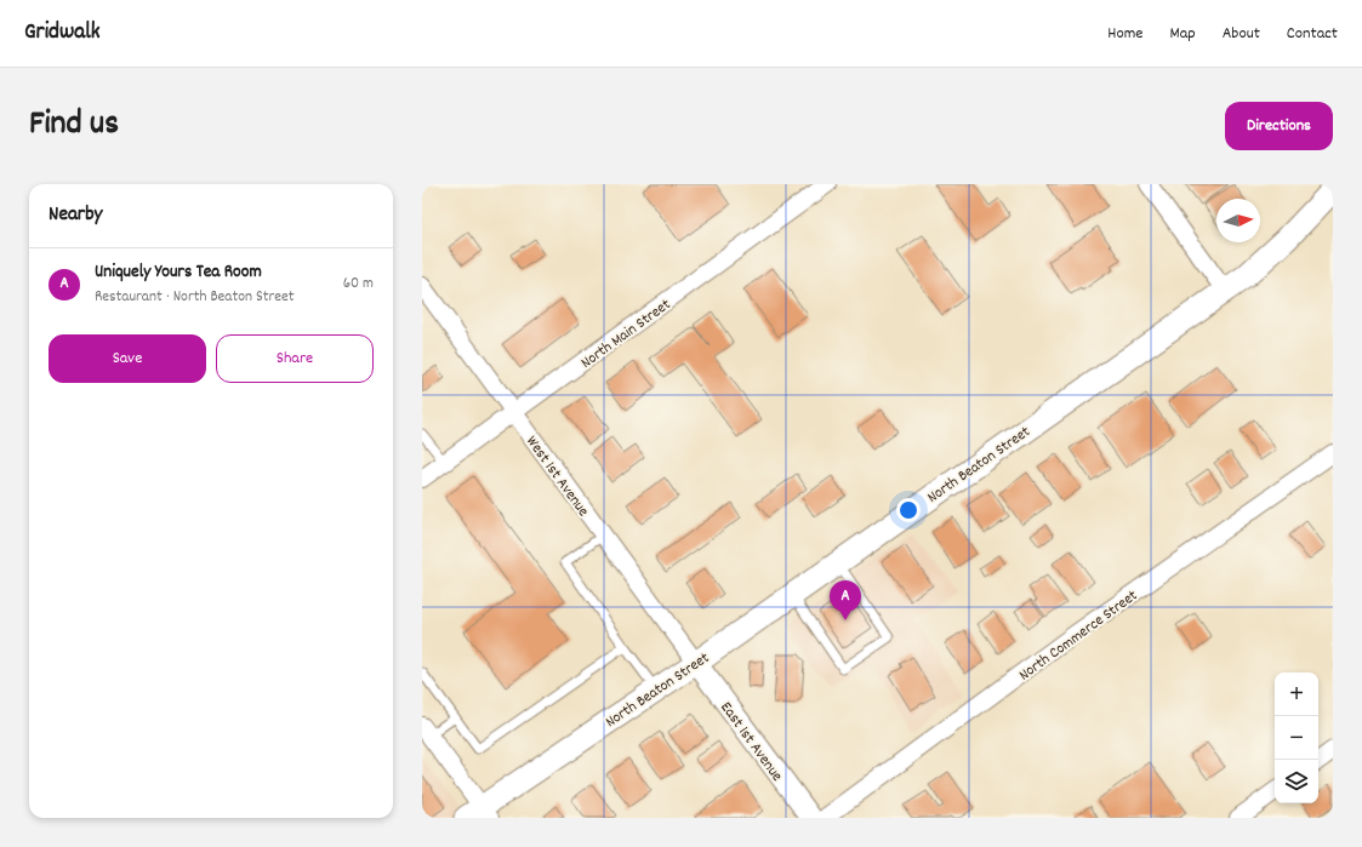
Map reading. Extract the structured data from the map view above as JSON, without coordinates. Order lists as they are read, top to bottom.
{
  "streets": {
    "main road": ["North Beaton Street"],
    "street": [
      "North Main Street",
      "West 1st Avenue",
      "North Commerce Street",
      "East 1st Avenue"
    ]
  },
  "crossings": [
    ["North Main Street", "West 1st Avenue"],
    ["North Beaton Street", "West 1st Avenue"],
    ["North Beaton Street", "East 1st Avenue"],
    ["West 1st Avenue", "East 1st Avenue"]
  ],
  "north": "right",
  "page": {
    "header": "Gridwalk",
    "nav": [
      "Home",
      "Map",
      "About",
      "Contact"
    ],
    "title": "Find us",
    "buttons": [
      "Directions",
      ["Save", "Share"]
    ],
    "heading": "Nearby",
    "list": [
      {
        "mark": "A",
        "name": "Uniquely Yours Tea Room",
        "note": "Restaurant · North Beaton Street",
        "value": "60 m"
      }
    ],
    "pins": "A",
    "map_buttons": ["+", "−"]
  }
}
